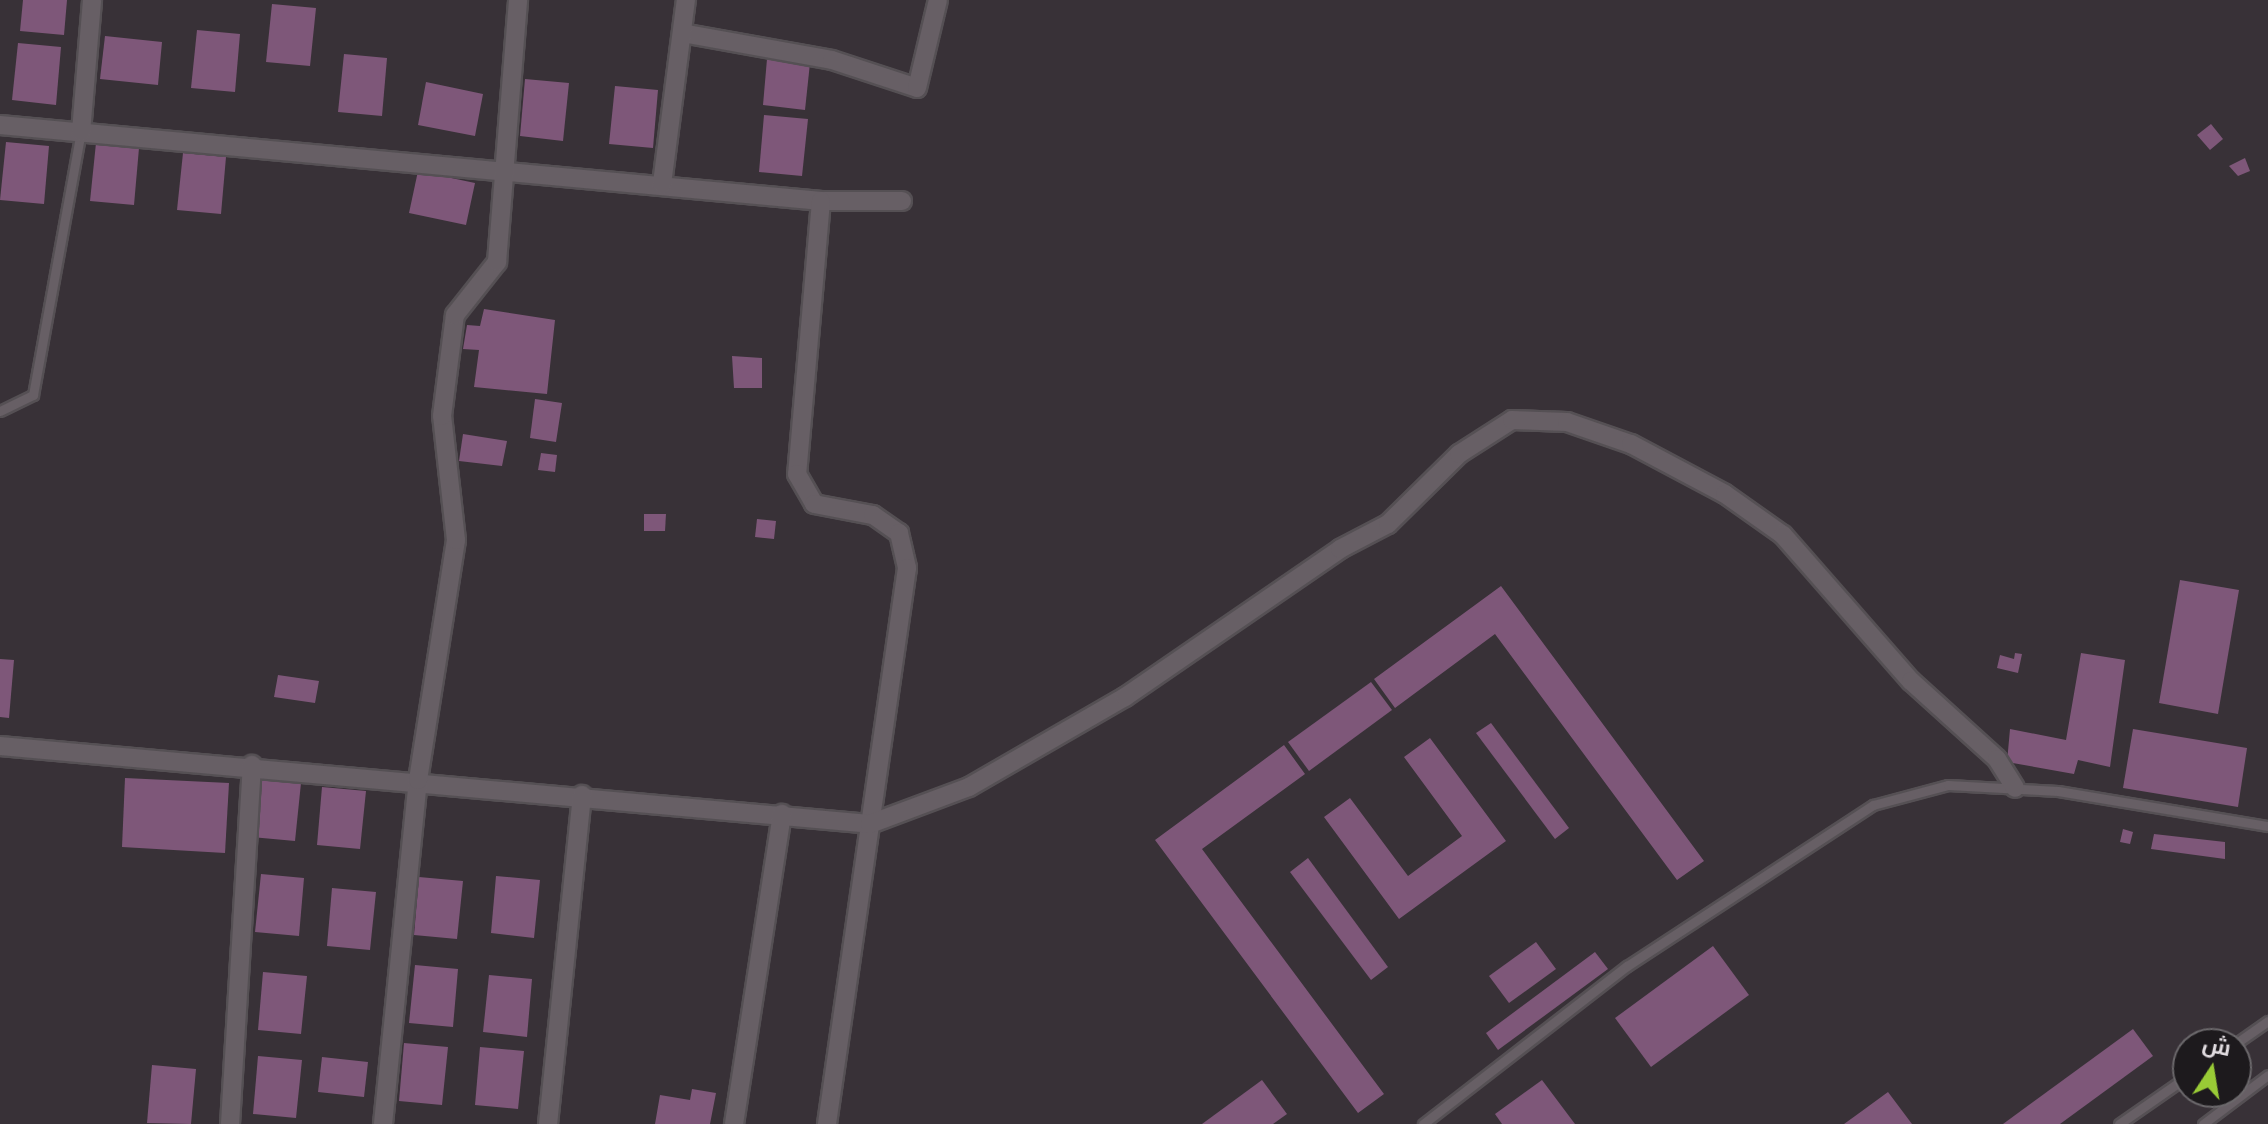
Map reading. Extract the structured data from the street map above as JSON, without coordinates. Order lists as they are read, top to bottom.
{
  "north": "top"
}
